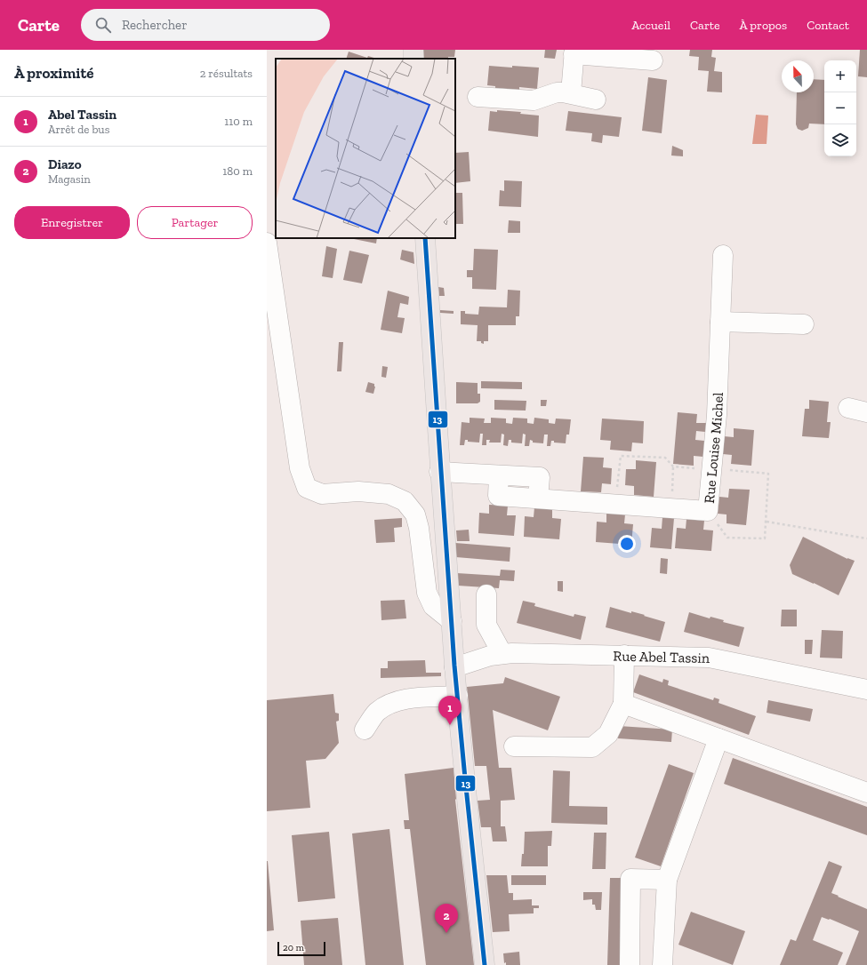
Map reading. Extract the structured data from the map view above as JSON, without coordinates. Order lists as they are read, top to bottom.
{
  "streets": {
    "street": ["Rue Louise Michel", "Rue Abel Tassin"]
  },
  "lines": ["transit line 13"],
  "scale_bar": "20 m",
  "north": "top",
  "page": {
    "header": "Carte",
    "search": "Rechercher",
    "nav": [
      "Accueil",
      "Carte",
      "À propos",
      "Contact"
    ],
    "heading": ["À proximité", "2 résultats"],
    "map_buttons": ["+", "−"],
    "list": [
      {
        "mark": "1",
        "name": "Abel Tassin",
        "note": "Arrêt de bus",
        "value": "110 m"
      },
      {
        "mark": "2",
        "name": "Diazo",
        "note": "Magasin",
        "value": "180 m"
      }
    ],
    "buttons": ["Enregistrer", "Partager"],
    "pins": ["1", "2"],
    "scale": "20 m"
  }
}
